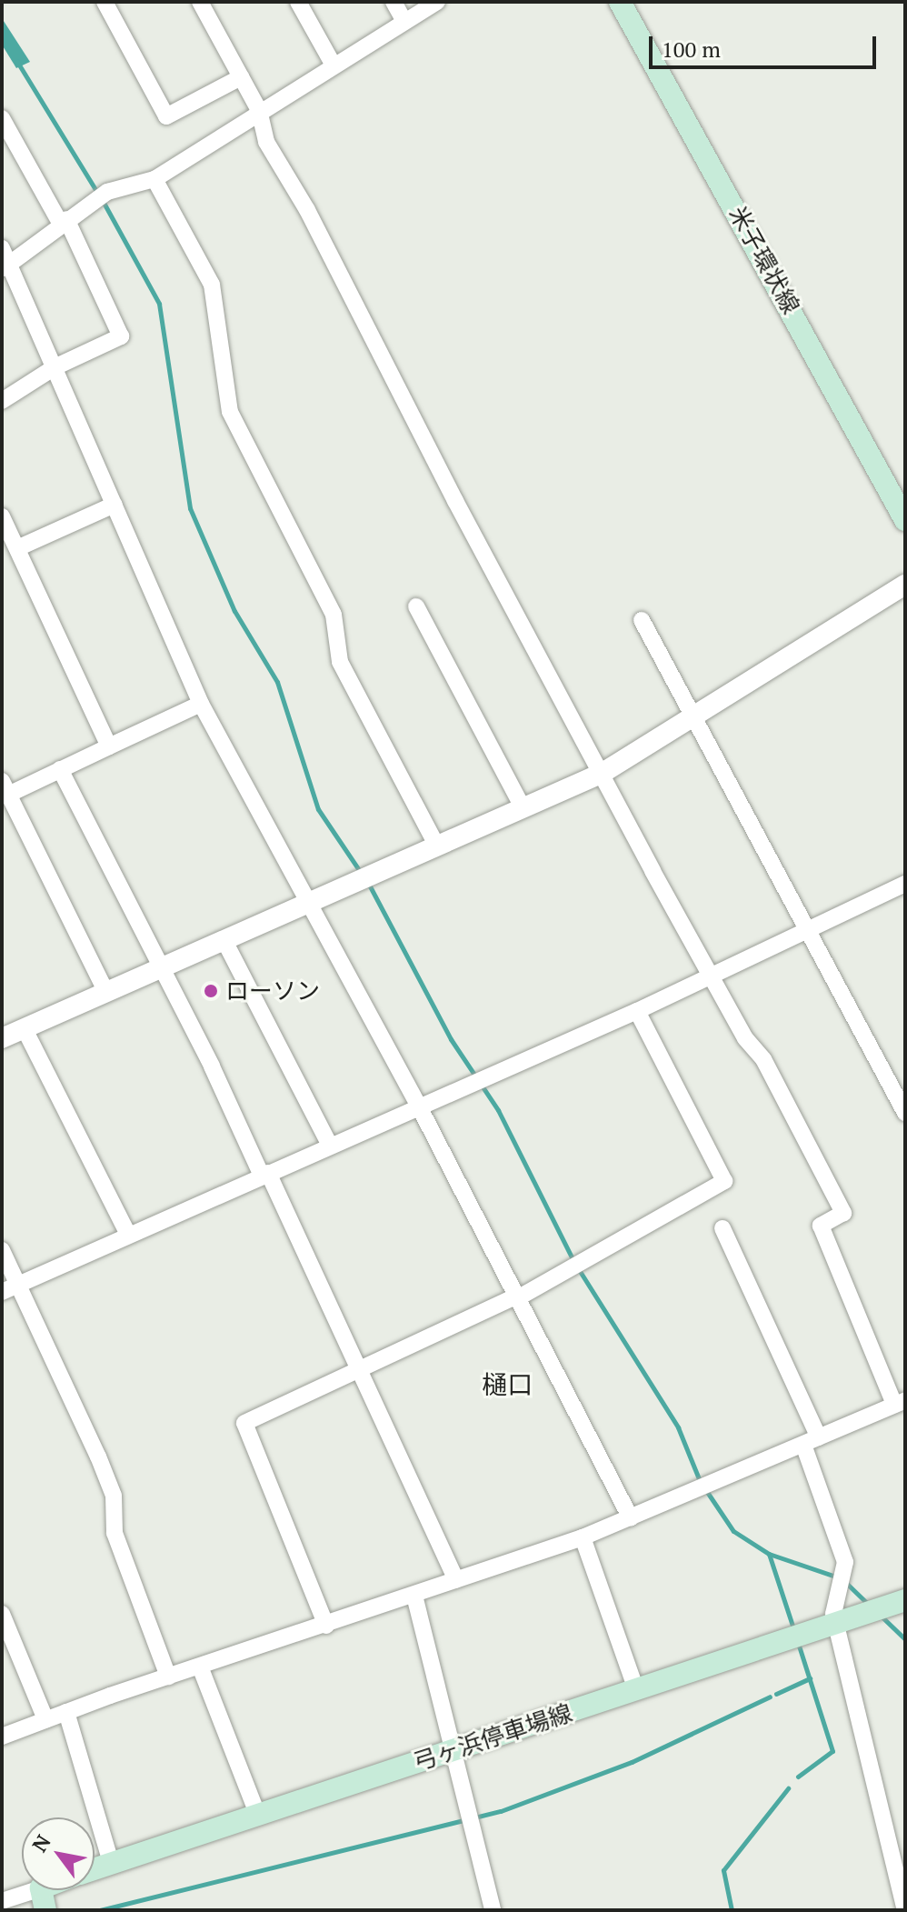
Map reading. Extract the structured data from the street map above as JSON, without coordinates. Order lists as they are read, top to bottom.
{
  "streets": {
    "main road": ["米子環状線", "弓ヶ浜停車場線"]
  },
  "districts": ["樋口"],
  "places": ["ローソン"],
  "scale_bar": "100 m",
  "north": "top left"
}
